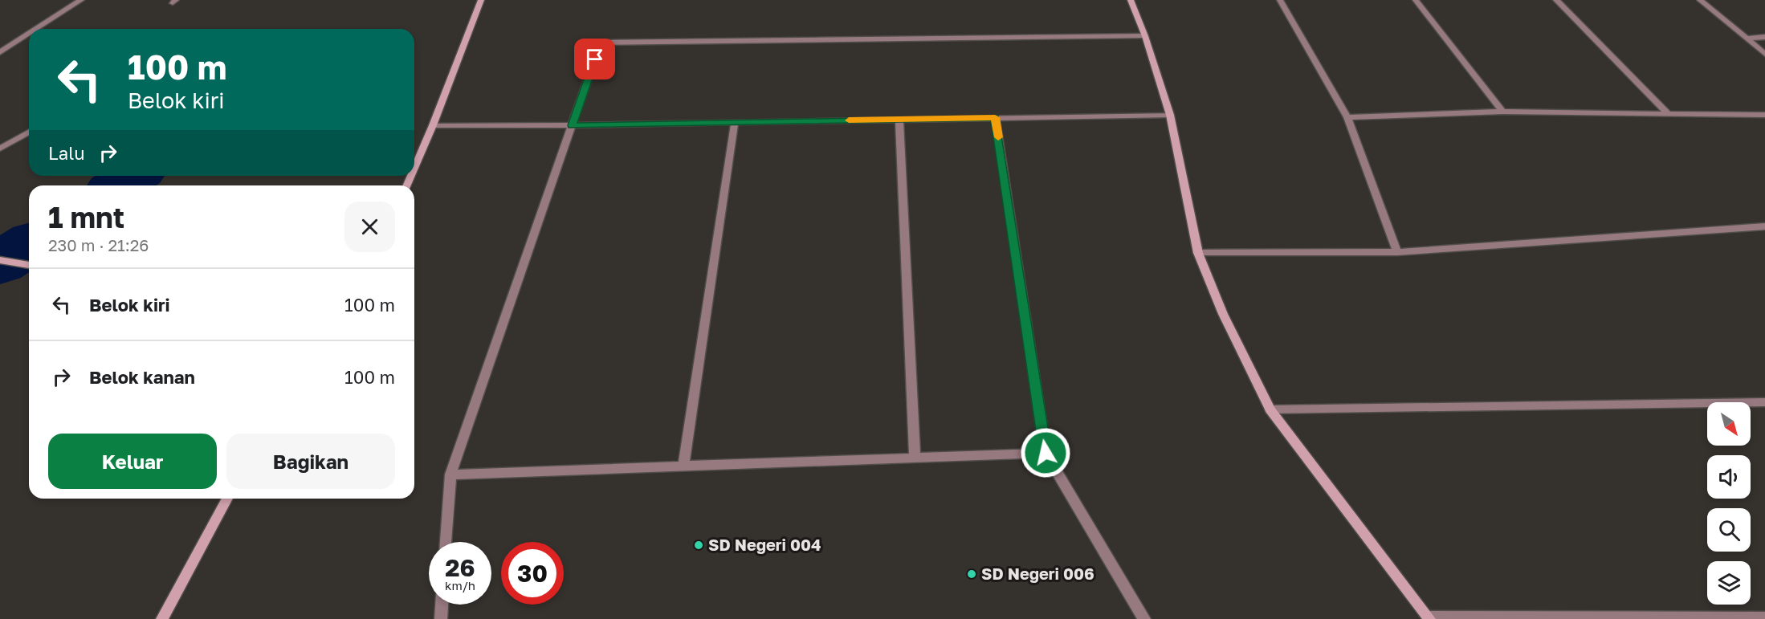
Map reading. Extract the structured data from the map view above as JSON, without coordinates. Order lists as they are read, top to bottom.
{
  "places": ["SD Negeri 004", "SD Negeri 006"],
  "north": "bottom right",
  "page": {
    "turn": ["100 m", "Belok kiri"],
    "then": "Lalu",
    "heading": ["1 mnt", "230 m · 21:26"],
    "list": [
      {
        "name": "Belok kiri",
        "value": "100 m"
      },
      {
        "name": "Belok kanan",
        "value": "100 m"
      }
    ],
    "buttons": ["Keluar", "Bagikan"],
    "speed": "26 km/h",
    "limit": "30"
  }
}
